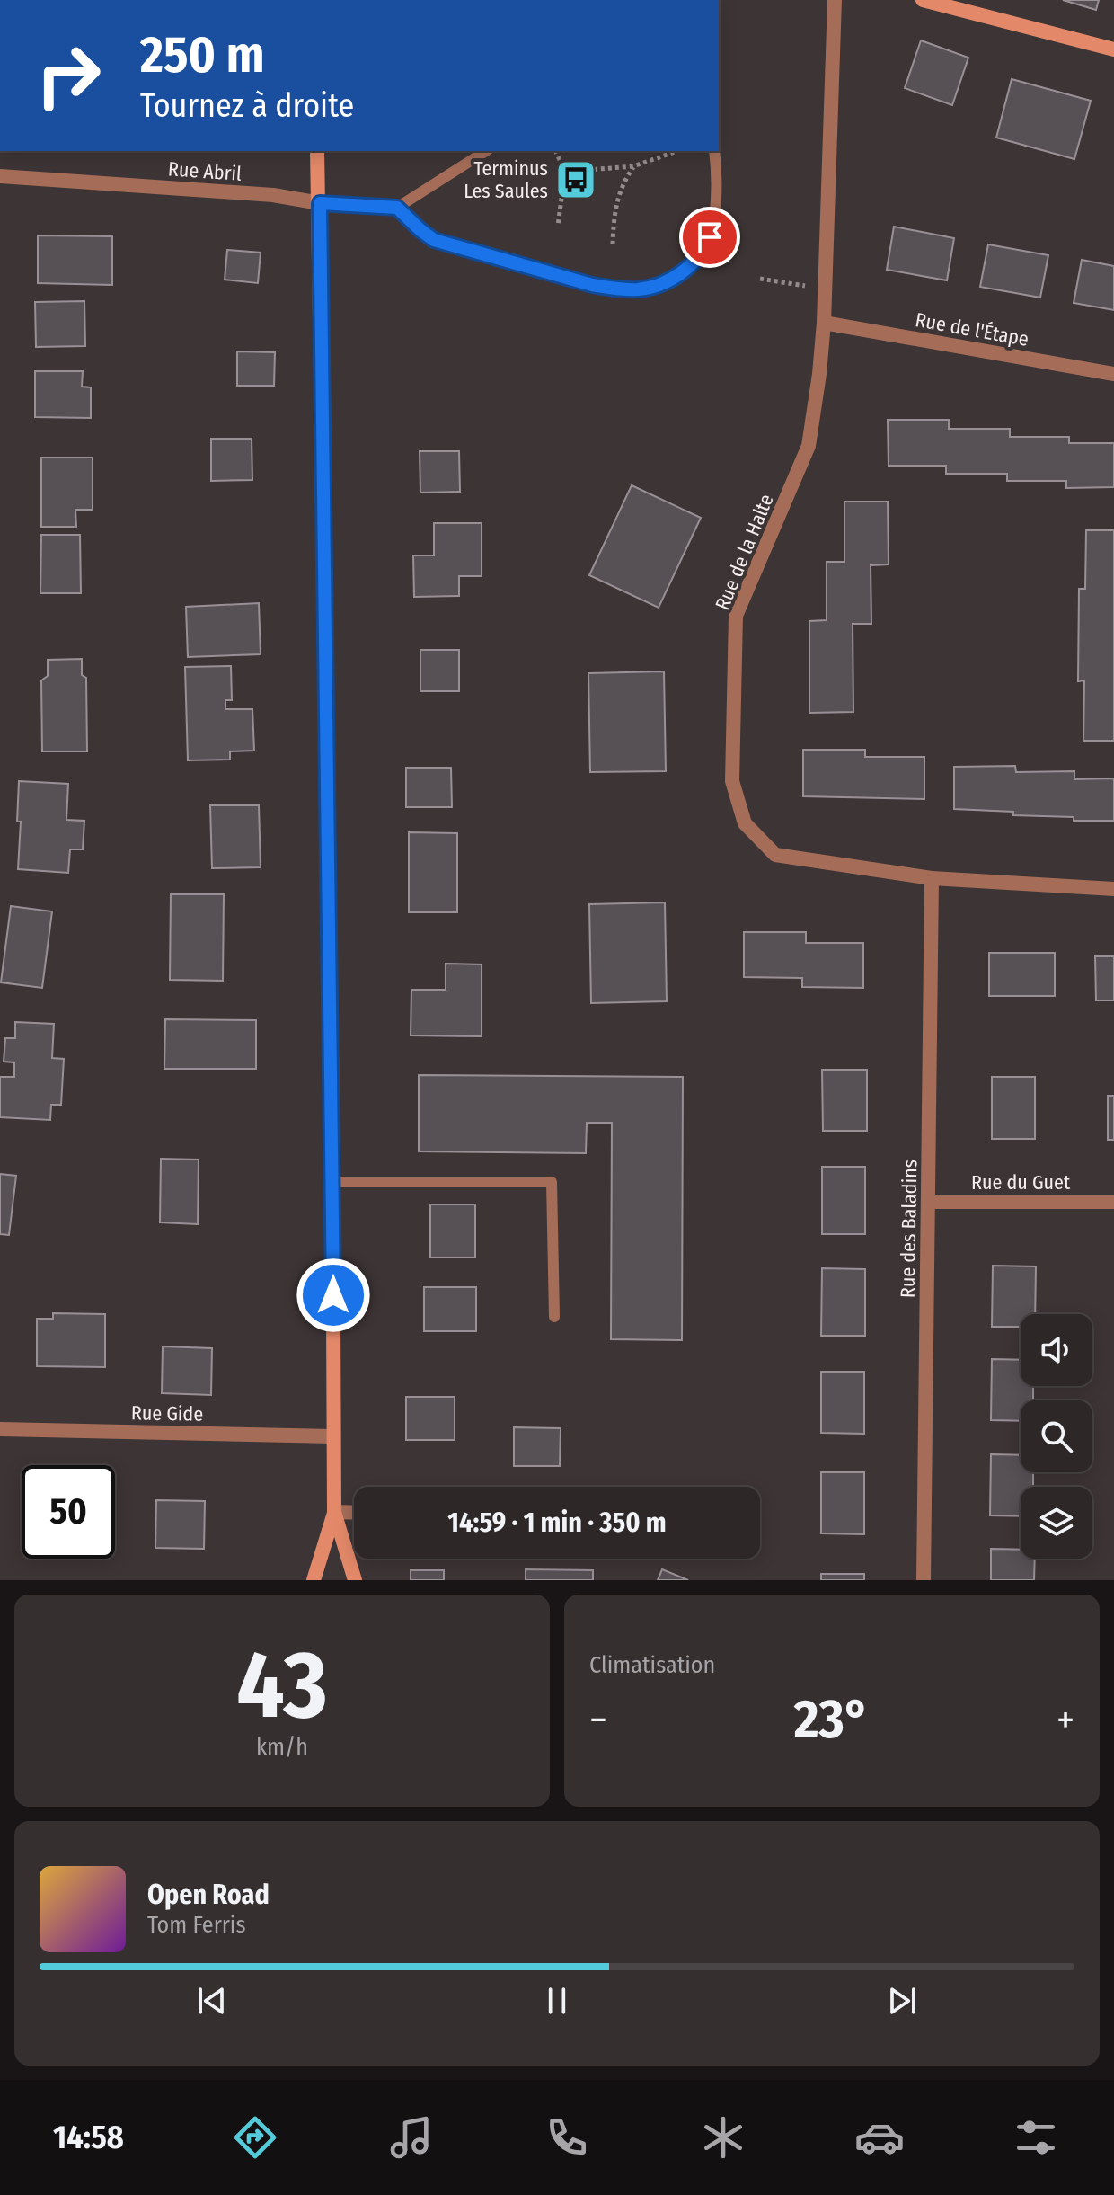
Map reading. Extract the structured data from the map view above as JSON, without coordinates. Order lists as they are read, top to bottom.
{
  "streets": {
    "street": [
      "Rue Abril",
      "Rue de l'Étape",
      "Rue de la Halte",
      "Rue du Guet",
      "Rue des Baladins",
      "Rue Gide"
    ]
  },
  "crossings": [
    ["Rue de l'Étape", "Rue de la Halte"],
    ["Rue de la Halte", "Rue des Baladins"],
    ["Rue du Guet", "Rue des Baladins"]
  ],
  "places": {
    "bus stop": ["Terminus Les Saules"]
  },
  "page": {
    "turn": ["250 m", "Tournez à droite"],
    "limit": "50",
    "trip": "14:59 · 1 min · 350 m",
    "tile": [
      ["43", "km/h"],
      "Climatisation"
    ],
    "heat": ["−", "23°", "+"],
    "song": ["Open Road", "Tom Ferris"],
    "tabs": "14:58"
  }
}
